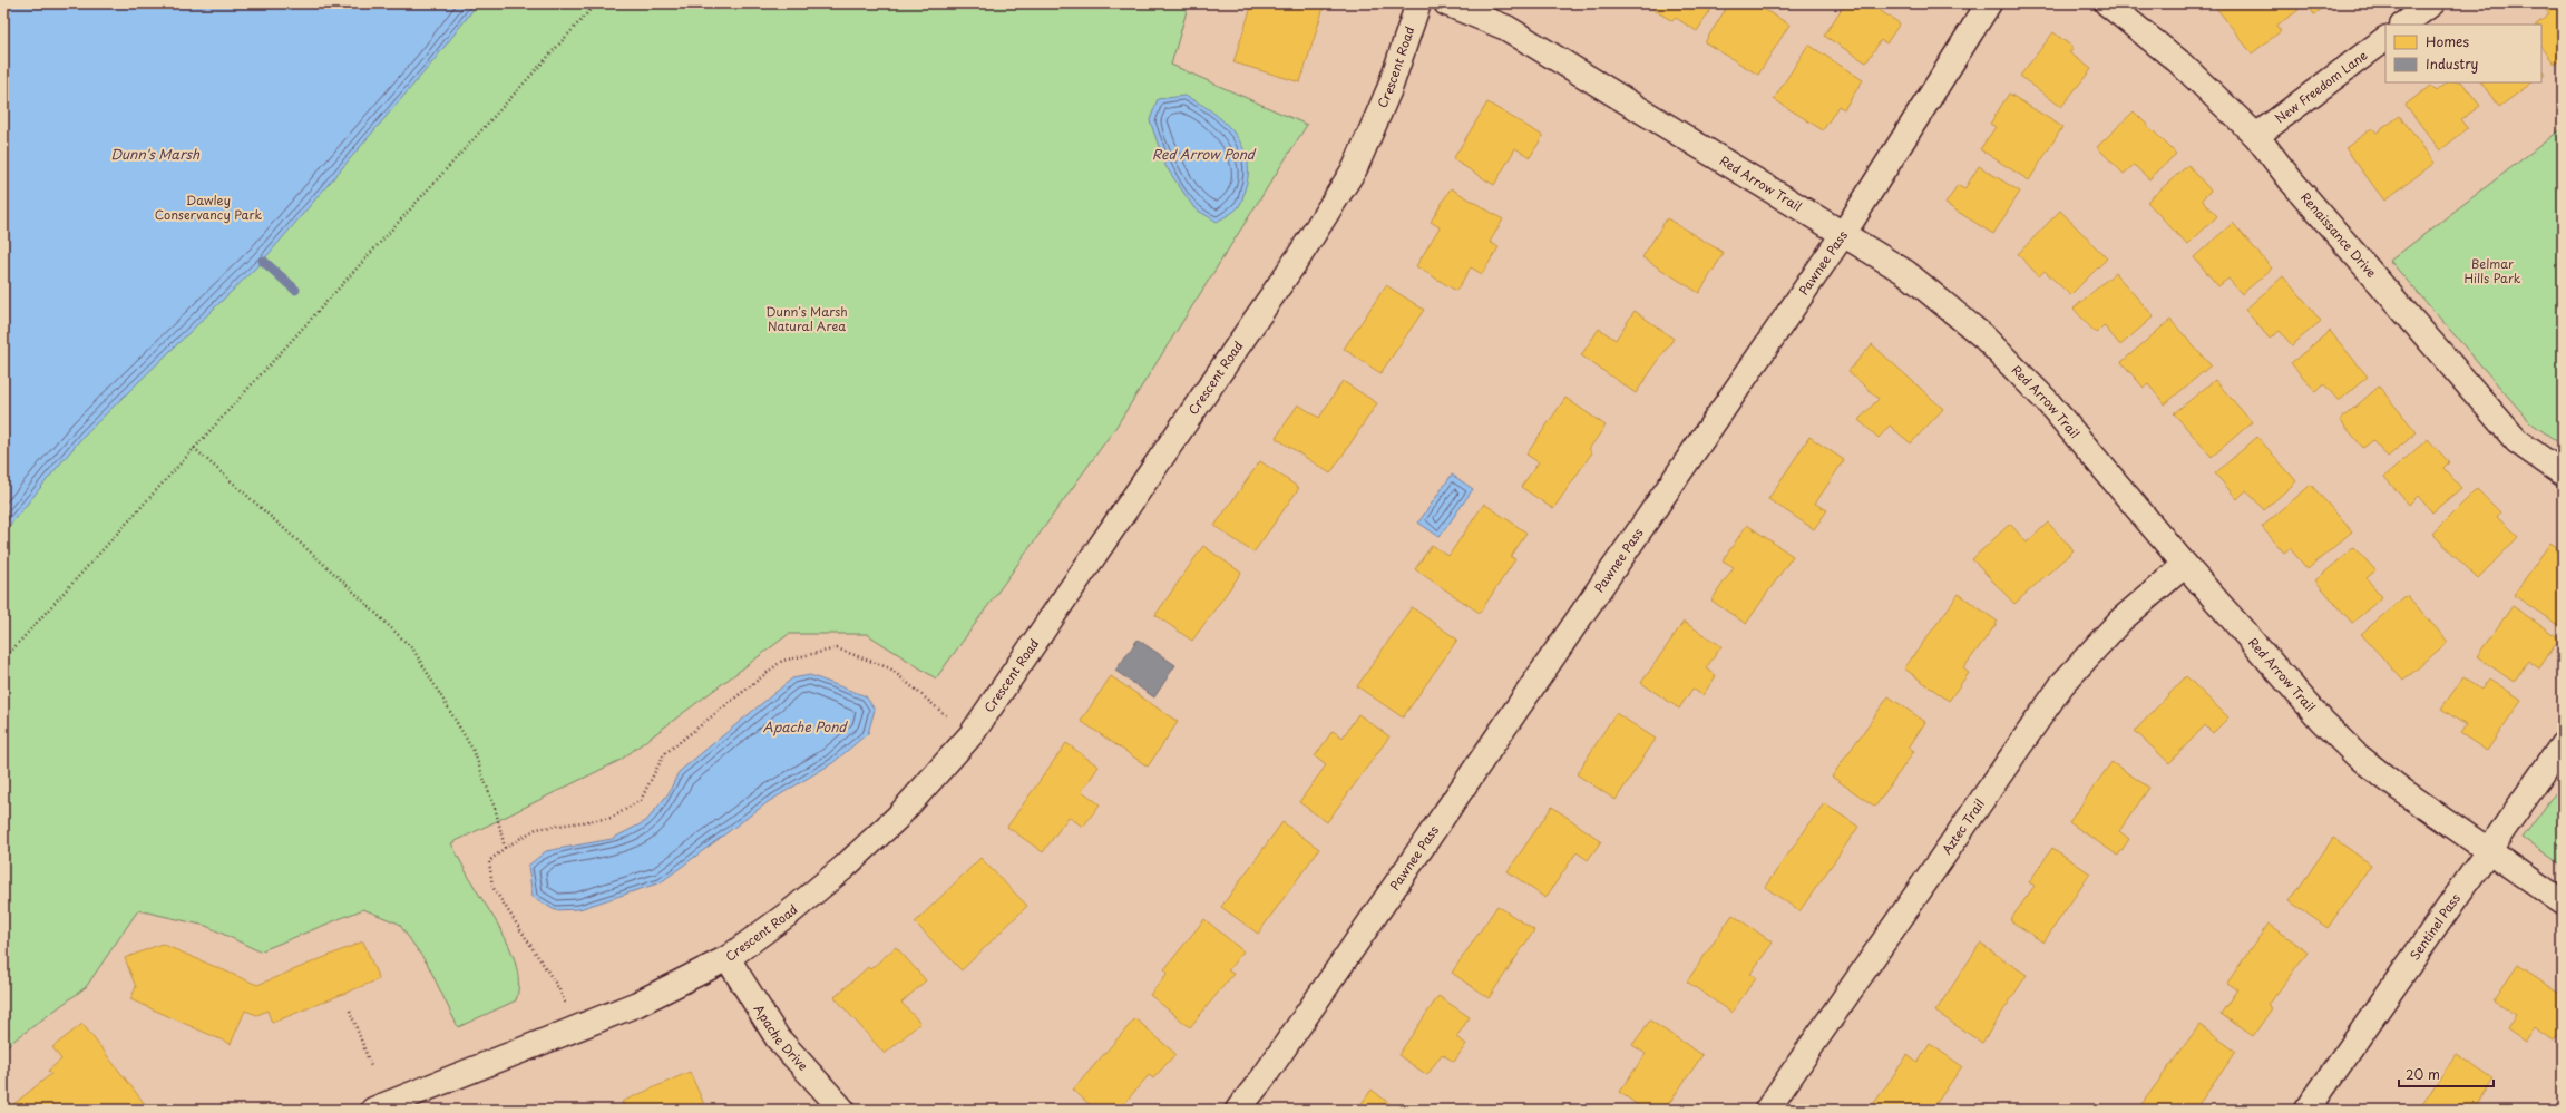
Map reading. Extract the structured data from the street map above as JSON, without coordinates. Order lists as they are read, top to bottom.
{
  "streets": {
    "street": [
      "Crescent Road",
      "New Freedom Lane",
      "Red Arrow Trail",
      "Renaissance Drive",
      "Pawnee Pass",
      "Aztec Trail",
      "Sentinel Pass",
      "Apache Drive"
    ]
  },
  "crossings": [
    ["Crescent Road", "Apache Drive"],
    ["New Freedom Lane", "Renaissance Drive"],
    ["Red Arrow Trail", "Pawnee Pass"],
    ["Red Arrow Trail", "Aztec Trail"],
    ["Red Arrow Trail", "Sentinel Pass"]
  ],
  "water": ["Dunn's Marsh", "Red Arrow Pond", "Apache Pond"],
  "parks": ["Dawley Conservancy Park", "Belmar Hills Park", "Dunn's Marsh Natural Area"],
  "legend": ["Homes", "Industry"],
  "scale_bar": "20 m"
}
